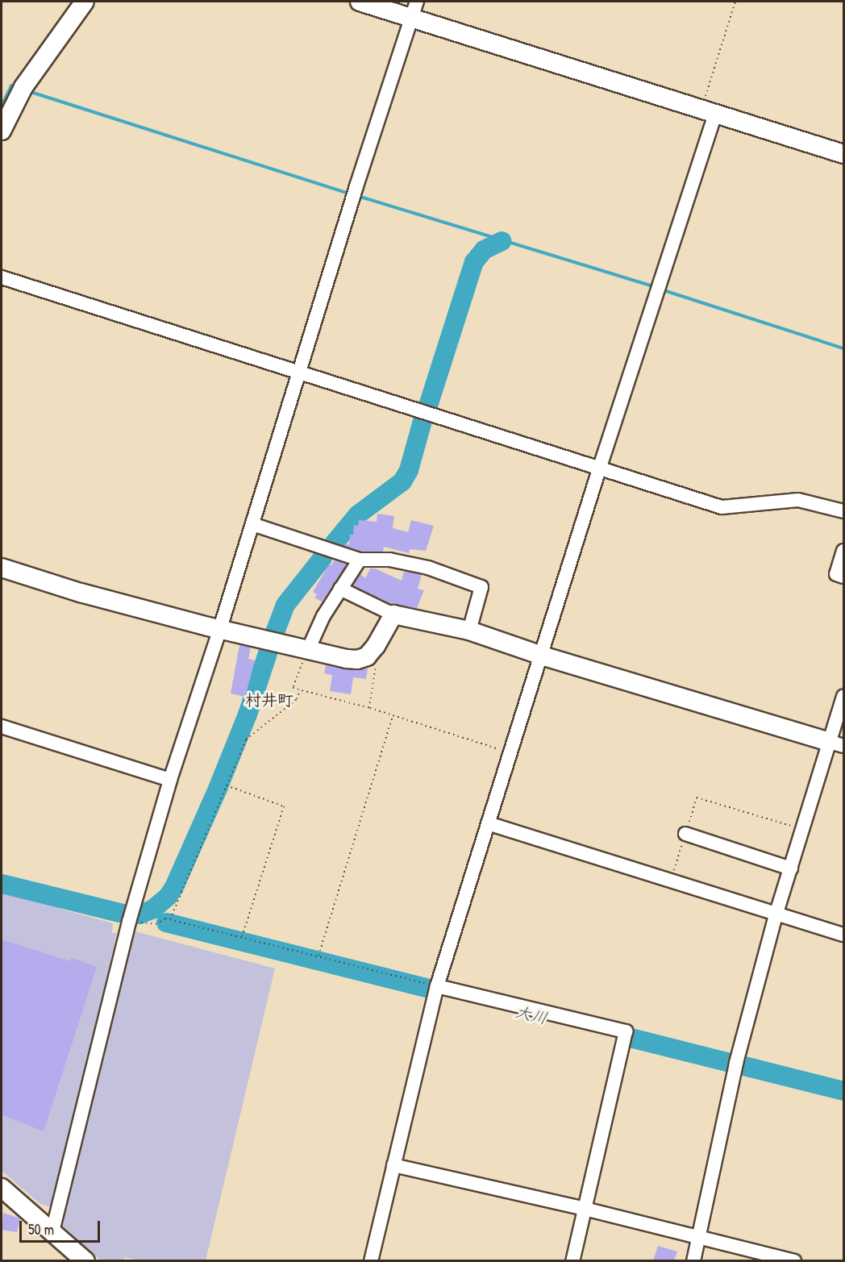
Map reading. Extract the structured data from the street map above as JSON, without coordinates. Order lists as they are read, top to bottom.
{
  "districts": ["村井町"],
  "water": ["大川"],
  "scale_bar": "50 m"
}
